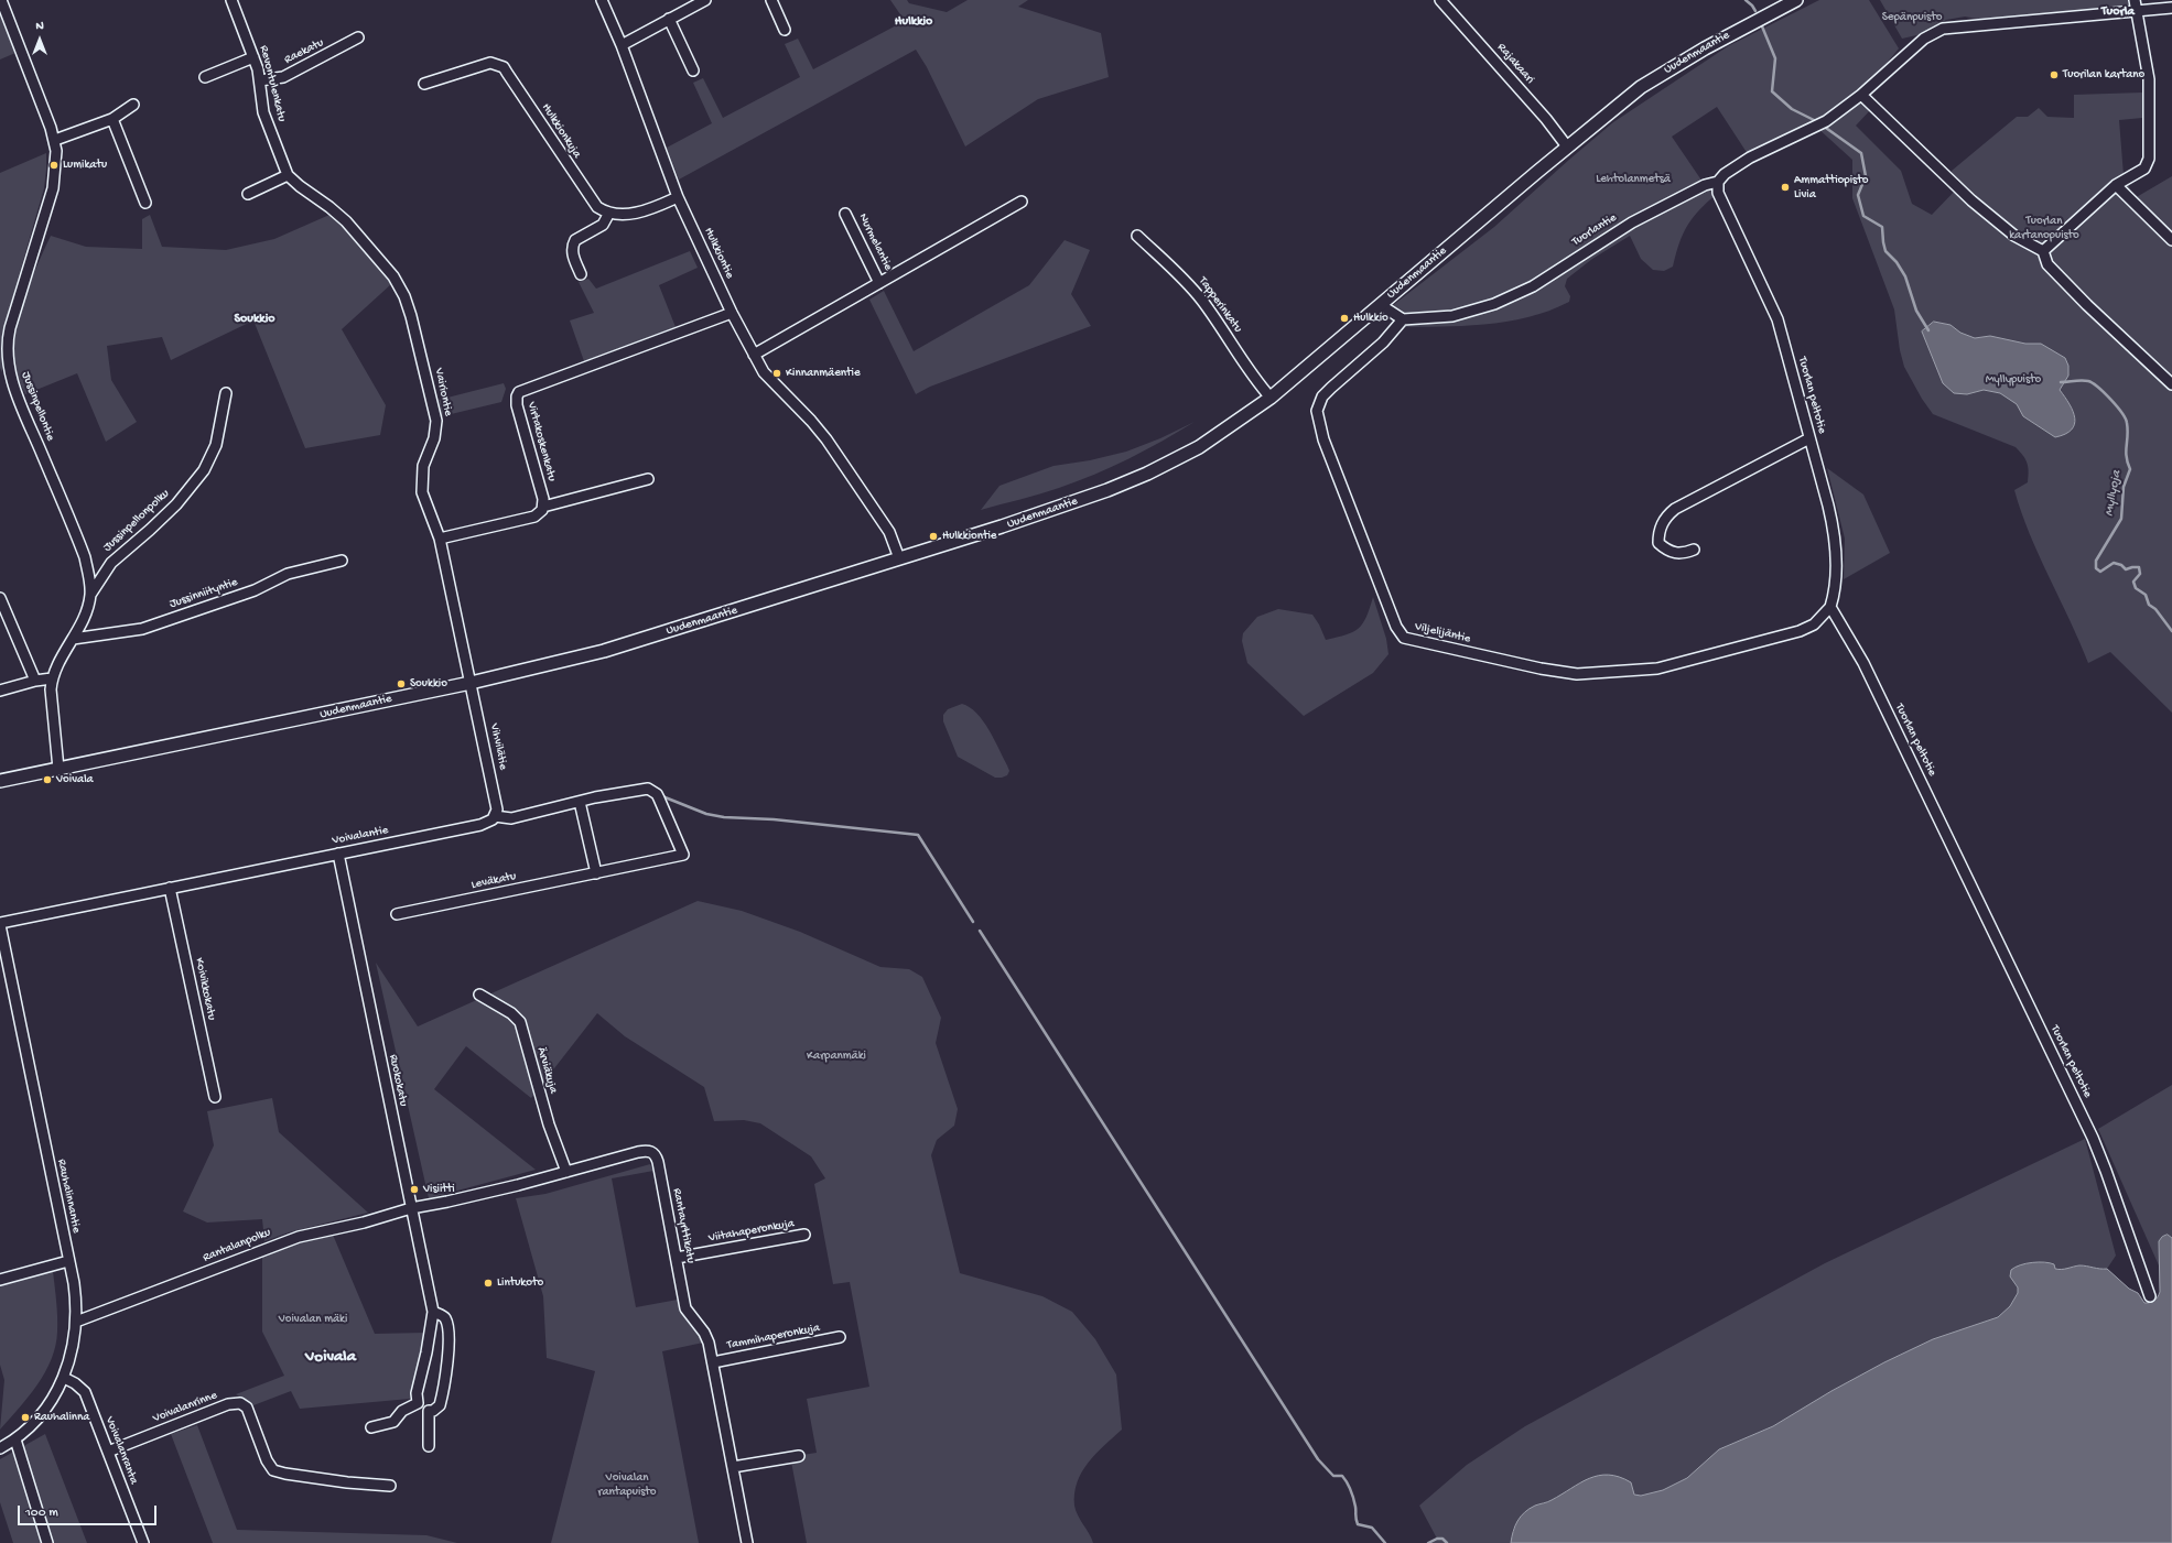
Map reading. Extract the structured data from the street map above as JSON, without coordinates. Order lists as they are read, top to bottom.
{
  "streets": {
    "main road": ["Uudenmaantie"],
    "street": [
      "Raekatu",
      "Rajakaari",
      "Revontulenkatu",
      "Hulkkionkuja",
      "Tuorlantie",
      "Nurmelantie",
      "Hulkkiontie",
      "Tapperinkatu",
      "Vairiontie",
      "Tuorlan peltotie",
      "Jussinpellontie",
      "Virtakoskenkatu",
      "Jussinpellonpolku",
      "Jussinniityntie",
      "Viljelijäntie",
      "Vihvilätie",
      "Voivalantie",
      "Leväkatu",
      "Koivikkokatu",
      "Ärviäkuja",
      "Ruokokatu",
      "Rauhalinnantie",
      "Rantayrttikatu",
      "Viitahaperonkuja",
      "Rantalanpolku",
      "Tammihaperonkuja",
      "Voivalanrinne",
      "Voivalanranta"
    ]
  },
  "crossings": [
    ["Raekatu", "Revontulenkatu"],
    ["Uudenmaantie", "Rajakaari"],
    ["Uudenmaantie", "Hulkkiontie"],
    ["Uudenmaantie", "Tapperinkatu"],
    ["Uudenmaantie", "Vairiontie"],
    ["Uudenmaantie", "Jussinpellontie"],
    ["Uudenmaantie", "Vihvilätie"],
    ["Revontulenkatu", "Vairiontie"],
    ["Tuorlantie", "Tuorlan peltotie"],
    ["Tuorlantie", "Viljelijäntie"],
    ["Hulkkiontie", "Virtakoskenkatu"],
    ["Vairiontie", "Vihvilätie"],
    ["Tuorlan peltotie", "Viljelijäntie"],
    ["Jussinpellontie", "Jussinpellonpolku"],
    ["Jussinpellontie", "Jussinniityntie"],
    ["Vihvilätie", "Voivalantie"],
    ["Voivalantie", "Leväkatu"],
    ["Voivalantie", "Koivikkokatu"],
    ["Voivalantie", "Ruokokatu"],
    ["Voivalantie", "Rauhalinnantie"],
    ["Ärviäkuja", "Rantayrttikatu"],
    ["Ruokokatu", "Rantayrttikatu"],
    ["Ruokokatu", "Rantalanpolku"],
    ["Rauhalinnantie", "Rantalanpolku"],
    ["Rauhalinnantie", "Voivalanranta"],
    ["Rantayrttikatu", "Viitahaperonkuja"],
    ["Rantayrttikatu", "Rantalanpolku"],
    ["Rantayrttikatu", "Tammihaperonkuja"],
    ["Voivalanrinne", "Voivalanranta"]
  ],
  "districts": [
    "Tuorla",
    "Hulkkio",
    "Soukkio",
    "Voivala"
  ],
  "water": ["Myllyoja"],
  "parks": [
    "Sepänpuisto",
    "Lehtolanmetsä",
    "Tuorlan kartanopuisto",
    "Myllypuisto",
    "Karpanmäki",
    "Voivalan mäki",
    "Voivalan rantapuisto"
  ],
  "places": [
    "Tuorilan kartano",
    "Lumikatu",
    "Ammattiopisto Livia",
    "Hulkkio",
    "Kinnanmäentie",
    "Hulkkiontie",
    "Soukkio",
    "Voivala",
    "Visiitti",
    "Lintukoto",
    "Rauhalinna"
  ],
  "scale_bar": "100 m",
  "north": "top"
}
